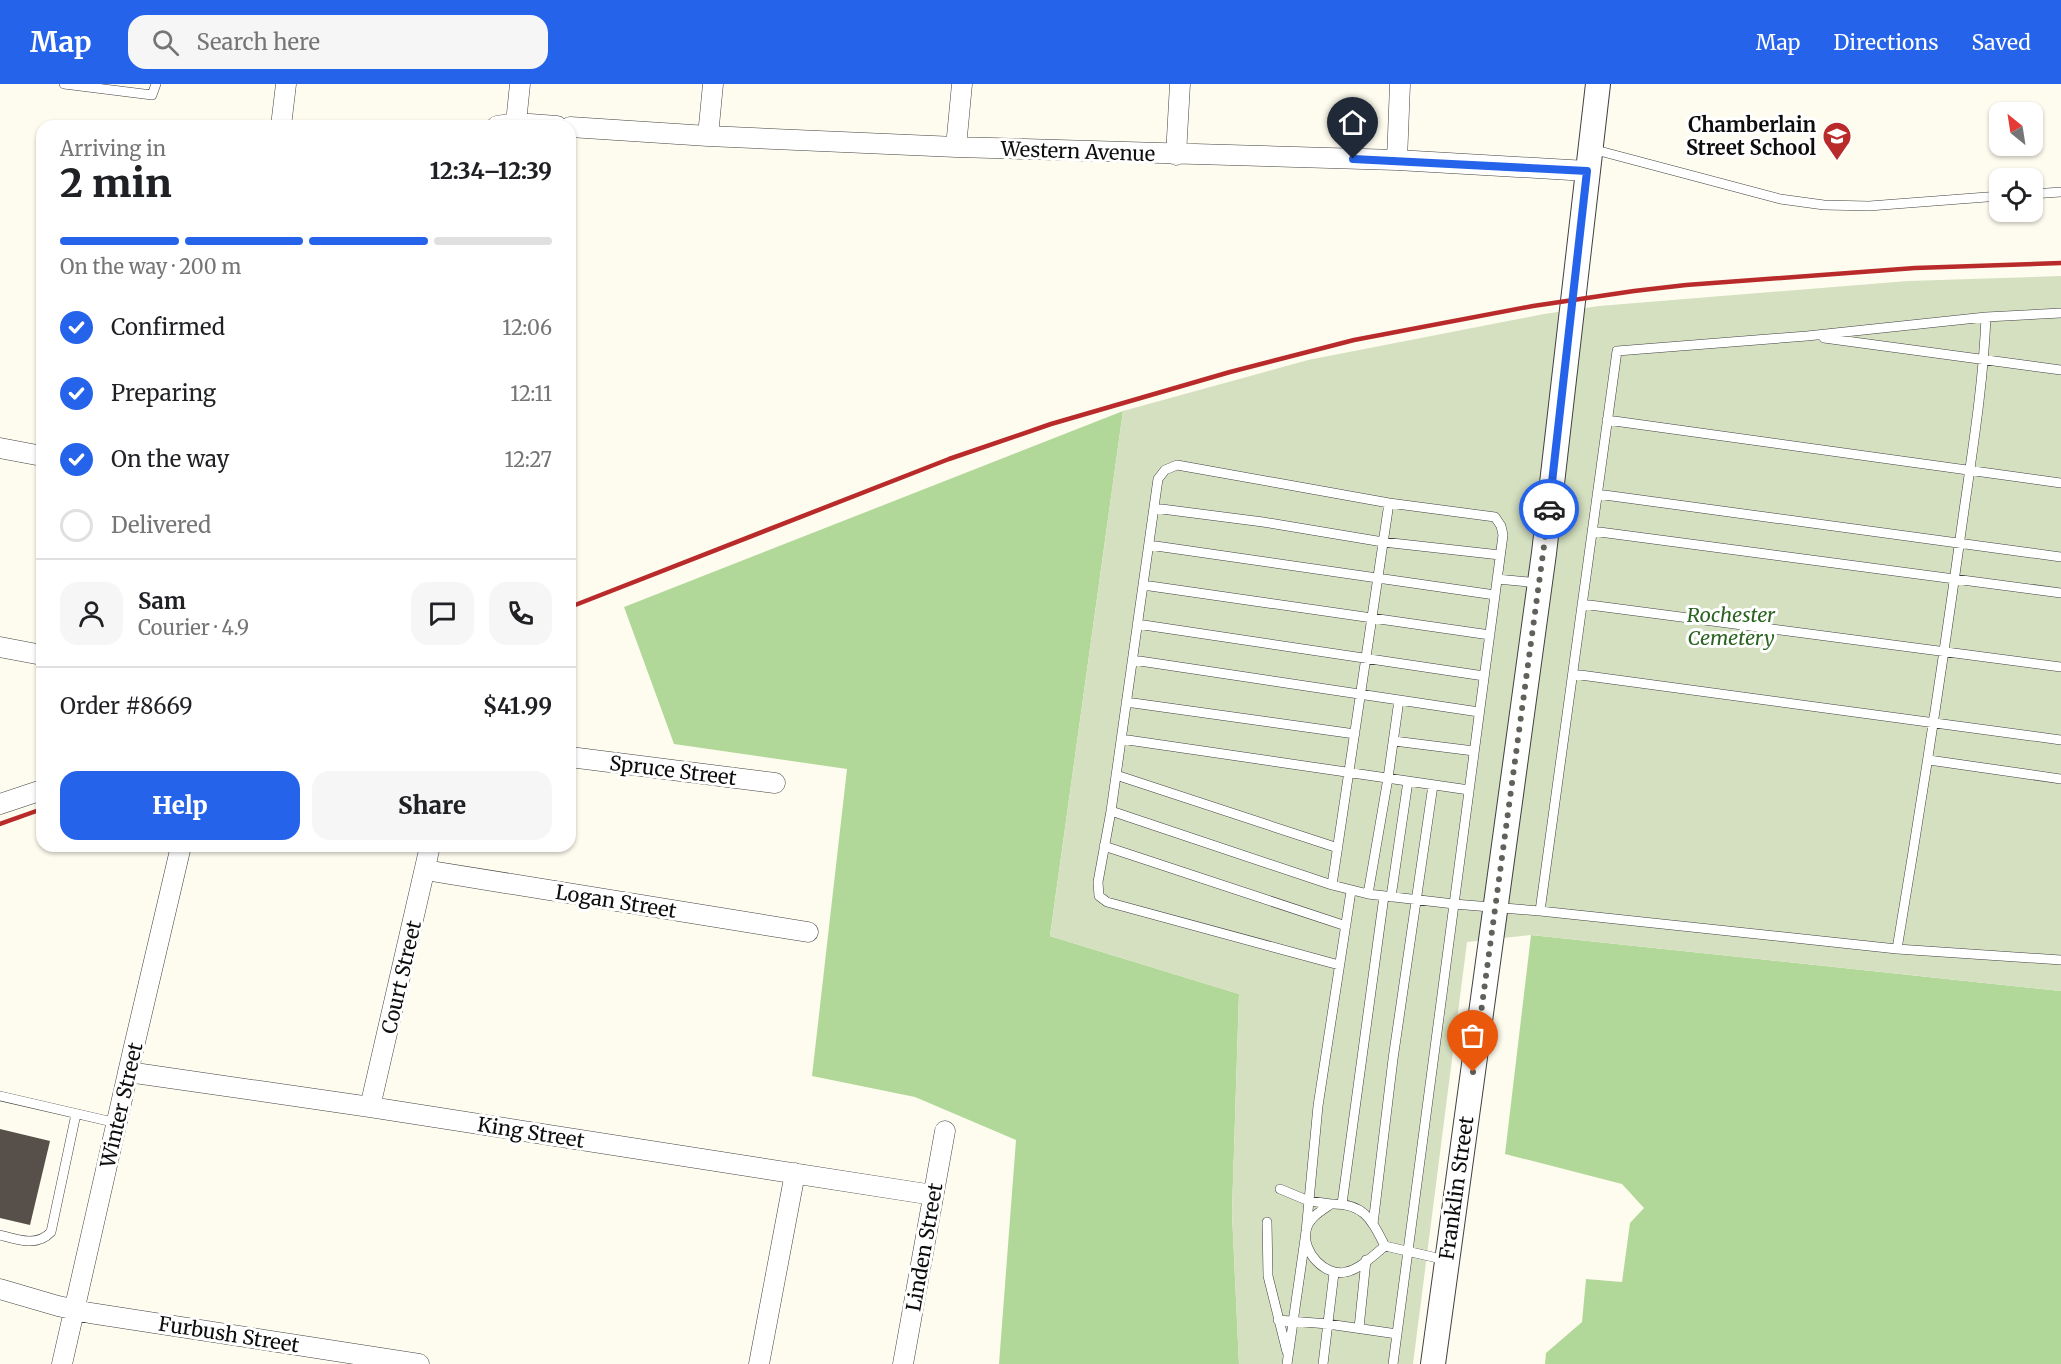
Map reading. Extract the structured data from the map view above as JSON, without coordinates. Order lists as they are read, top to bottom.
{
  "streets": {
    "street": [
      "Western Avenue",
      "Spruce Street",
      "Logan Street",
      "Court Street",
      "Winter Street",
      "King Street",
      "Franklin Street",
      "Linden Street",
      "Furbush Street"
    ]
  },
  "crossings": [
    ["Western Avenue", "Franklin Street"],
    ["Logan Street", "Court Street"],
    ["Court Street", "King Street"],
    ["Winter Street", "King Street"],
    ["Winter Street", "Furbush Street"],
    ["King Street", "Linden Street"]
  ],
  "parks": ["Rochester Cemetery"],
  "places": {
    "school or university": ["Chamberlain Street School"]
  },
  "north": "top left",
  "page": {
    "header": "Map",
    "search": "Search here",
    "nav": ["Map", "Directions", "Saved"],
    "heading": ["2 min", "Arriving in", "12:34–12:39"],
    "panel": [
      "Sam",
      "Courier · 4.9",
      "Order #8669",
      "$41.99"
    ],
    "bar": "On the way · 200 m",
    "list": [
      ["Confirmed", "12:06"],
      ["Preparing", "12:11"],
      ["On the way", "12:27"],
      "Delivered"
    ],
    "buttons": ["Help", "Share"]
  }
}
